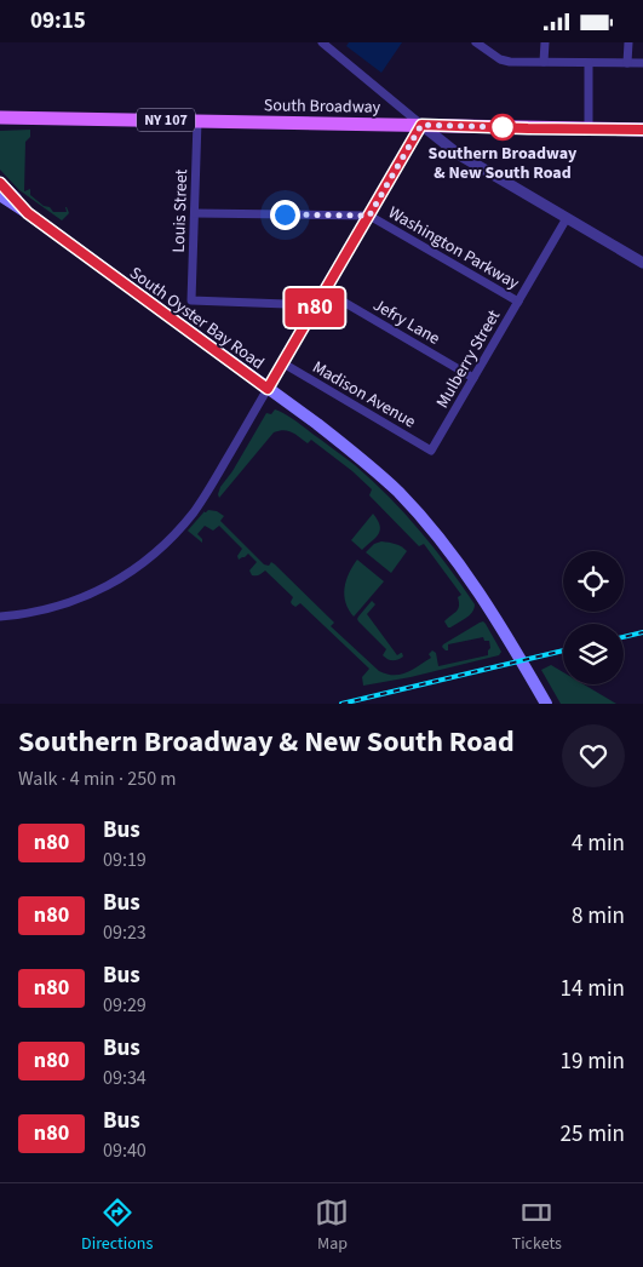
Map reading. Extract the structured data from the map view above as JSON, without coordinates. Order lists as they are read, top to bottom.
{
  "streets": {
    "main road": ["South Broadway", "NY 107", "South Oyster Bay Road"],
    "street": [
      "Louis Street",
      "Washington Parkway",
      "Jefry Lane",
      "Mulberry Street",
      "Madison Avenue"
    ]
  },
  "crossings": [
    ["South Broadway", "Louis Street"],
    ["Louis Street", "Washington Parkway"],
    ["Washington Parkway", "Mulberry Street"],
    ["Jefry Lane", "Mulberry Street"],
    ["Mulberry Street", "Madison Avenue"]
  ],
  "places": ["Southern Broadway & New South Road"],
  "lines": ["bus line n80"],
  "page": {
    "status": "09:15",
    "on_map": "n80",
    "heading": ["Southern Broadway & New South Road", "Walk · 4 min · 250 m"],
    "list": [
      {
        "mark": "n80",
        "name": "Bus",
        "note": "09:19",
        "value": "4 min"
      },
      {
        "mark": "n80",
        "name": "Bus",
        "note": "09:23",
        "value": "8 min"
      },
      {
        "mark": "n80",
        "name": "Bus",
        "note": "09:29",
        "value": "14 min"
      },
      {
        "mark": "n80",
        "name": "Bus",
        "note": "09:34",
        "value": "19 min"
      },
      {
        "mark": "n80",
        "name": "Bus",
        "note": "09:40",
        "value": "25 min"
      }
    ],
    "tabs": ["Directions", "Map", "Tickets"]
  }
}
